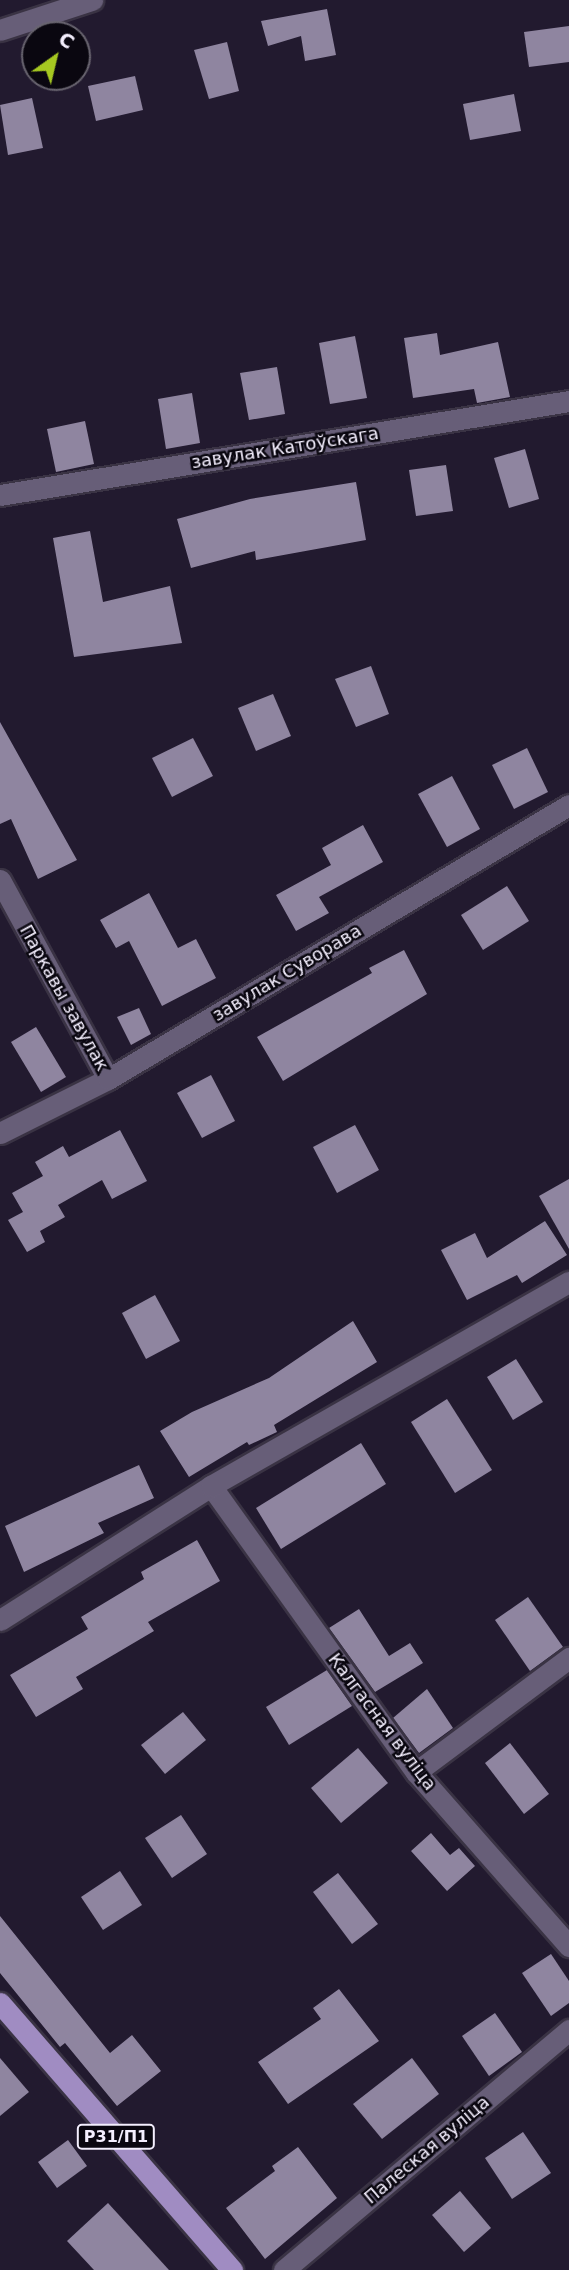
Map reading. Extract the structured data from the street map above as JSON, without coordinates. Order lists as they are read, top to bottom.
{
  "streets": {
    "main road": ["Р31/П1"],
    "street": [
      "завулак Катоўскага",
      "завулак Суворава",
      "Паркавы завулак",
      "Калгасная вуліца",
      "Палеская вуліца"
    ]
  },
  "crossings": [
    ["завулак Суворава", "Паркавы завулак"]
  ],
  "north": "top right"
}
